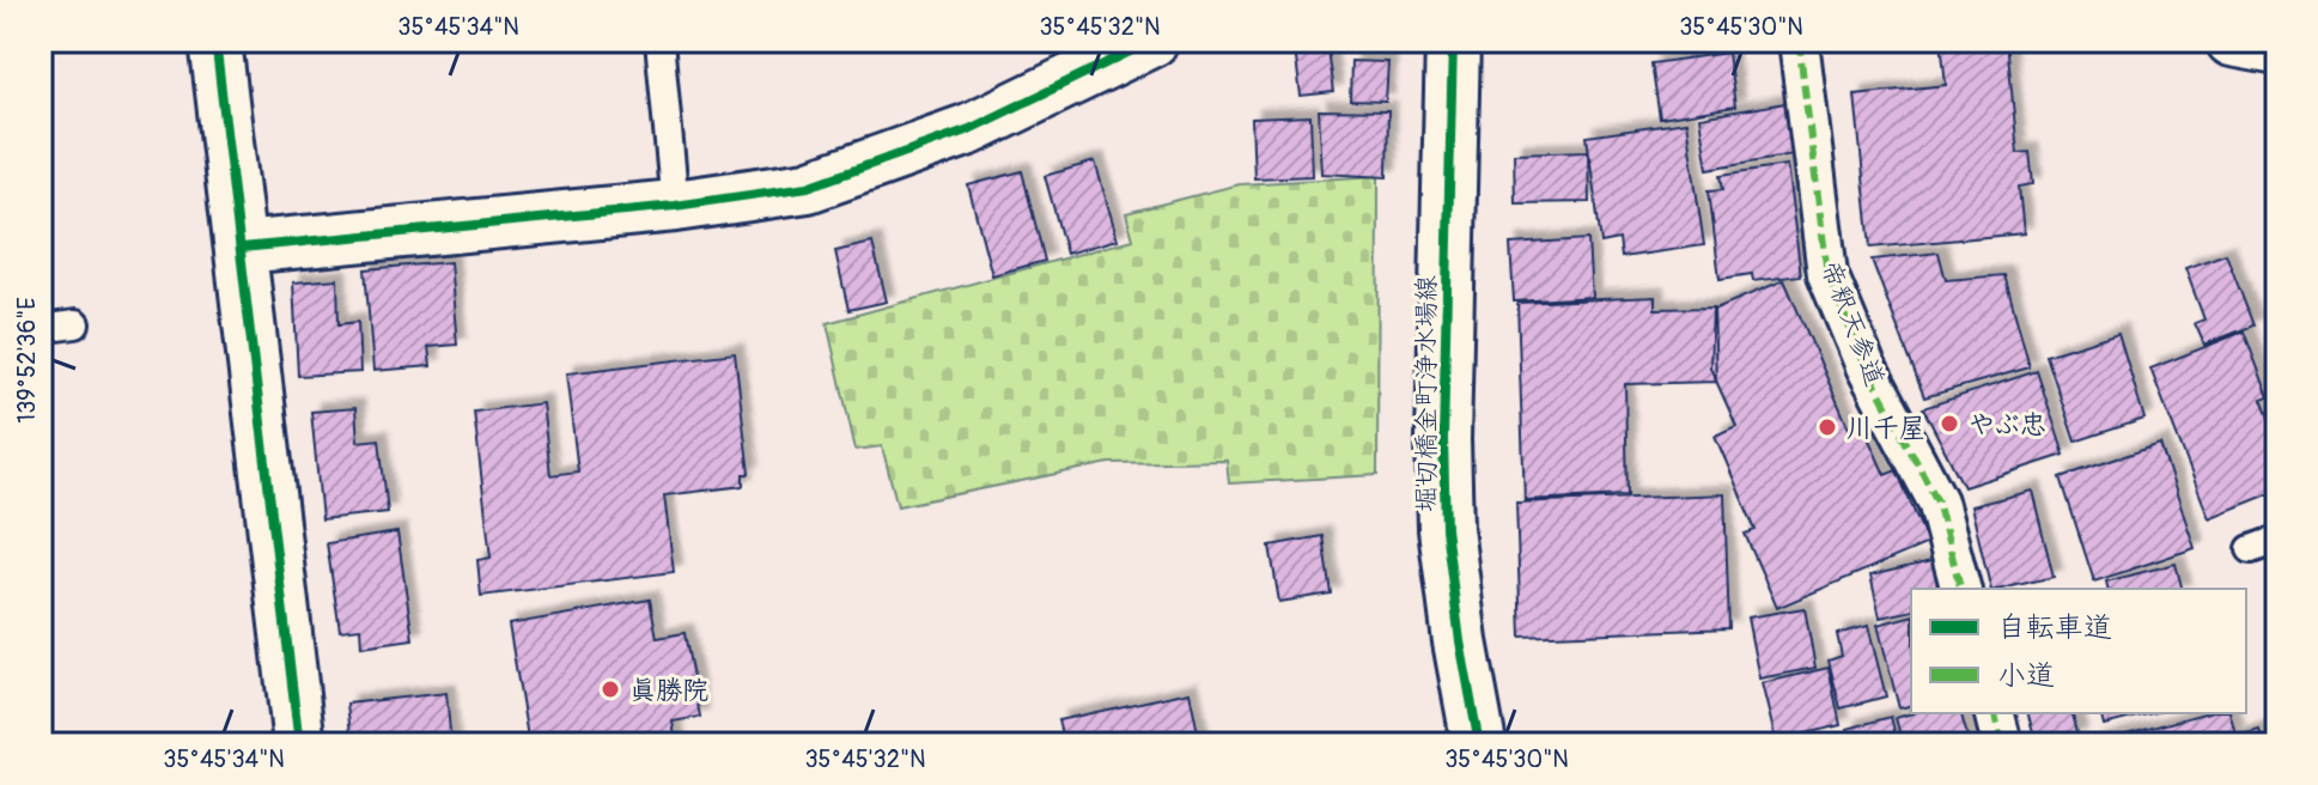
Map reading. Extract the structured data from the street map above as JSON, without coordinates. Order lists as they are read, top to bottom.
{
  "streets": {
    "street": ["帝釈天参道", "堀切橋金町浄水場線"]
  },
  "places": ["やぶ忠", "川千屋", "眞勝院"],
  "legend": ["自転車道", "小道"],
  "coordinates": [
    "35°45'34\"N",
    "35°45'32\"N",
    "35°45'30\"N",
    "139°52'36\"E"
  ]
}
